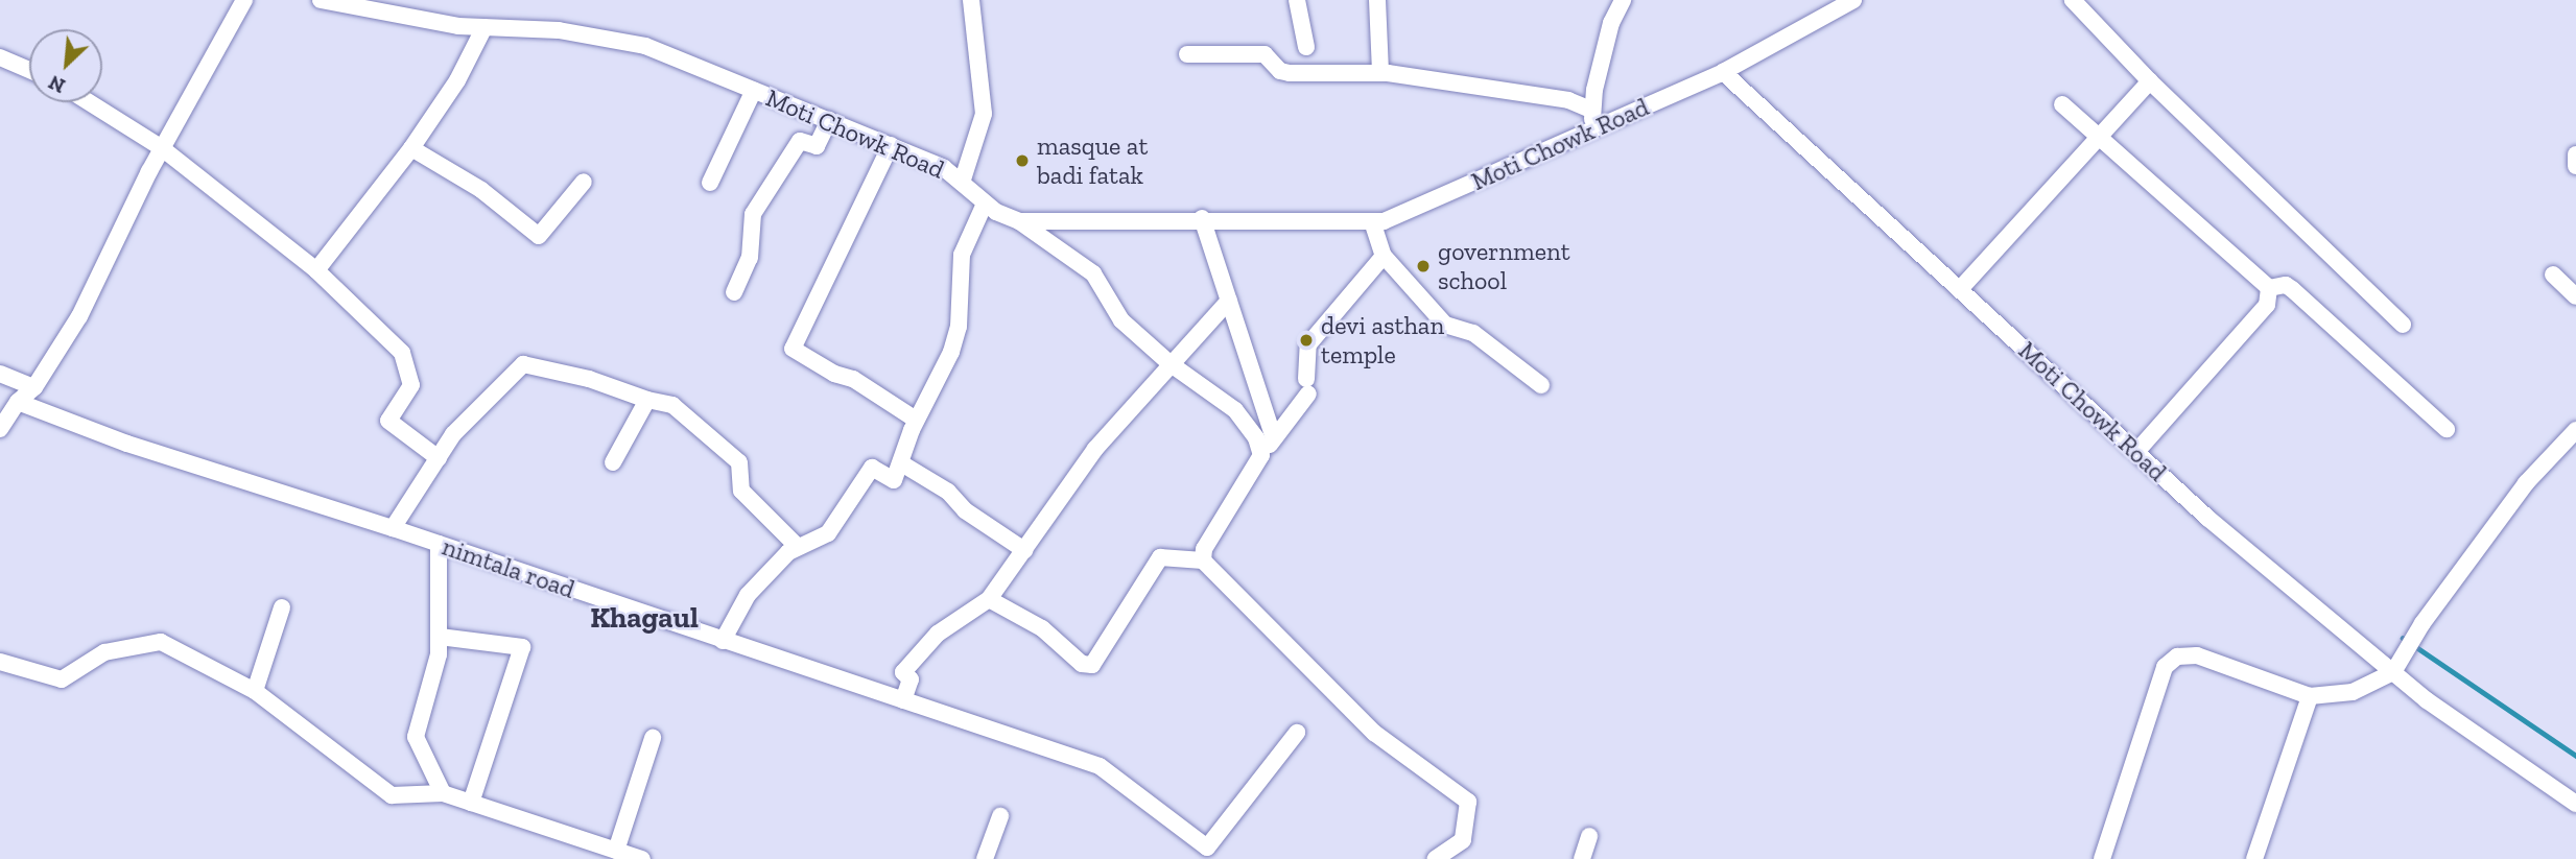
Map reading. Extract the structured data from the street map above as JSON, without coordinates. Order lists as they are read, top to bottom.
{
  "streets": {
    "street": ["Moti Chowk Road", "nimtala road"]
  },
  "districts": ["Khagaul"],
  "places": ["masque at badi fatak", "government school", "devi asthan temple"],
  "north": "bottom left"
}
